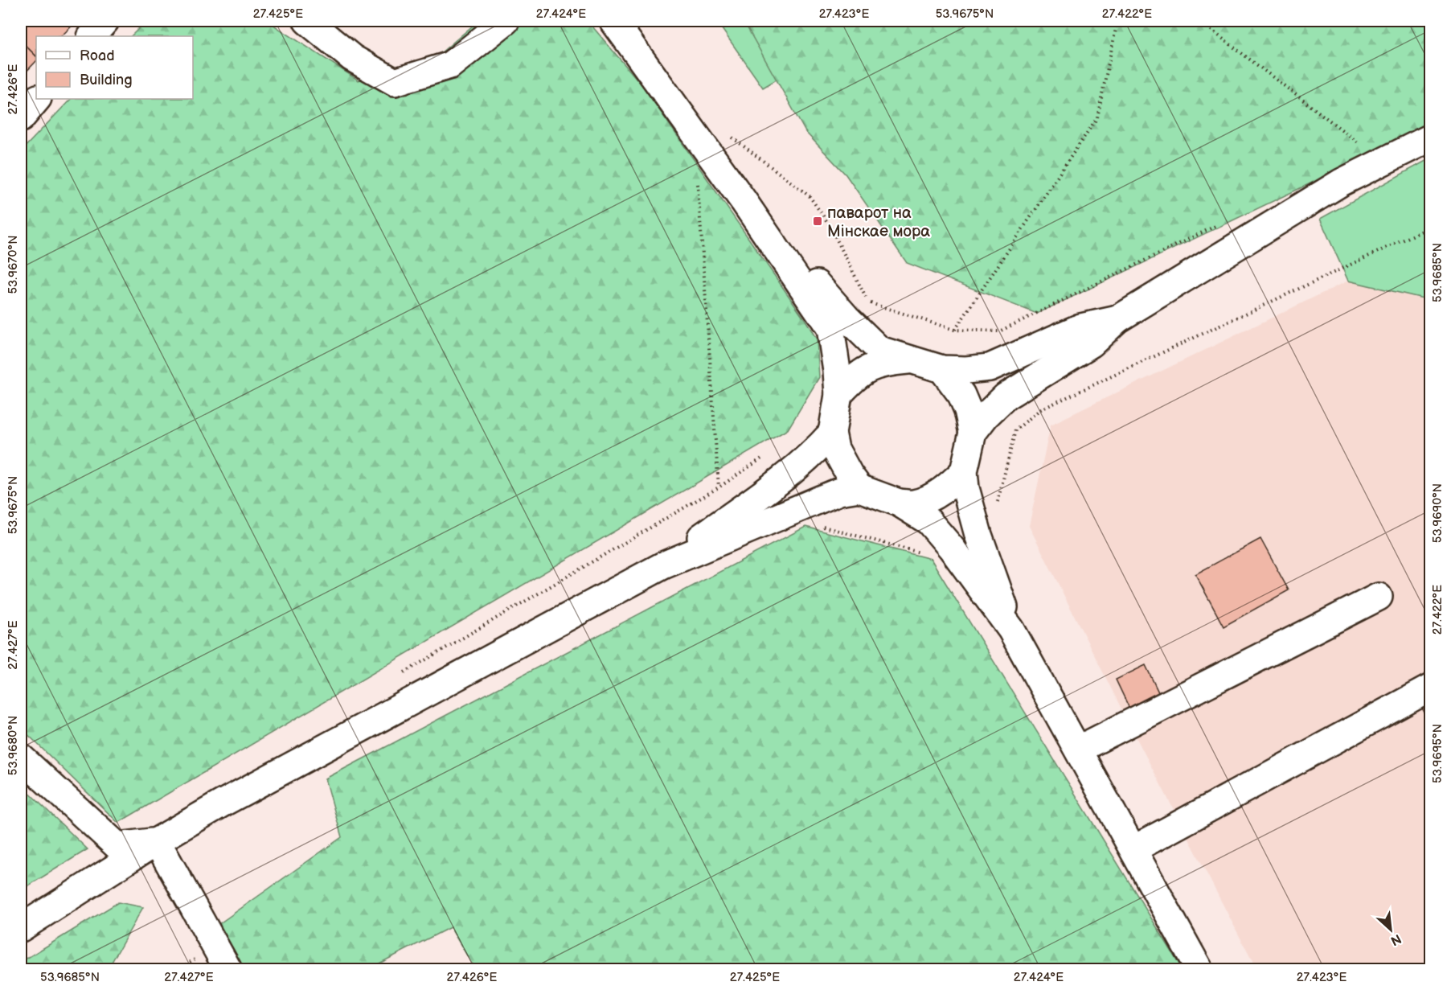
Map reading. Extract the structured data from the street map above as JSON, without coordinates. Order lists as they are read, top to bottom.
{
  "places": {
    "transit": ["паварот на Мінскае мора"]
  },
  "legend": ["Road", "Building"],
  "north": "bottom right",
  "coordinates": [
    "27.425°E",
    "27.424°E",
    "27.423°E",
    "53.9675°N",
    "27.422°E",
    "27.426°E",
    "53.9670°N",
    "53.9685°N",
    "53.9690°N",
    "27.427°E",
    "53.9680°N",
    "53.9695°N"
  ]
}
